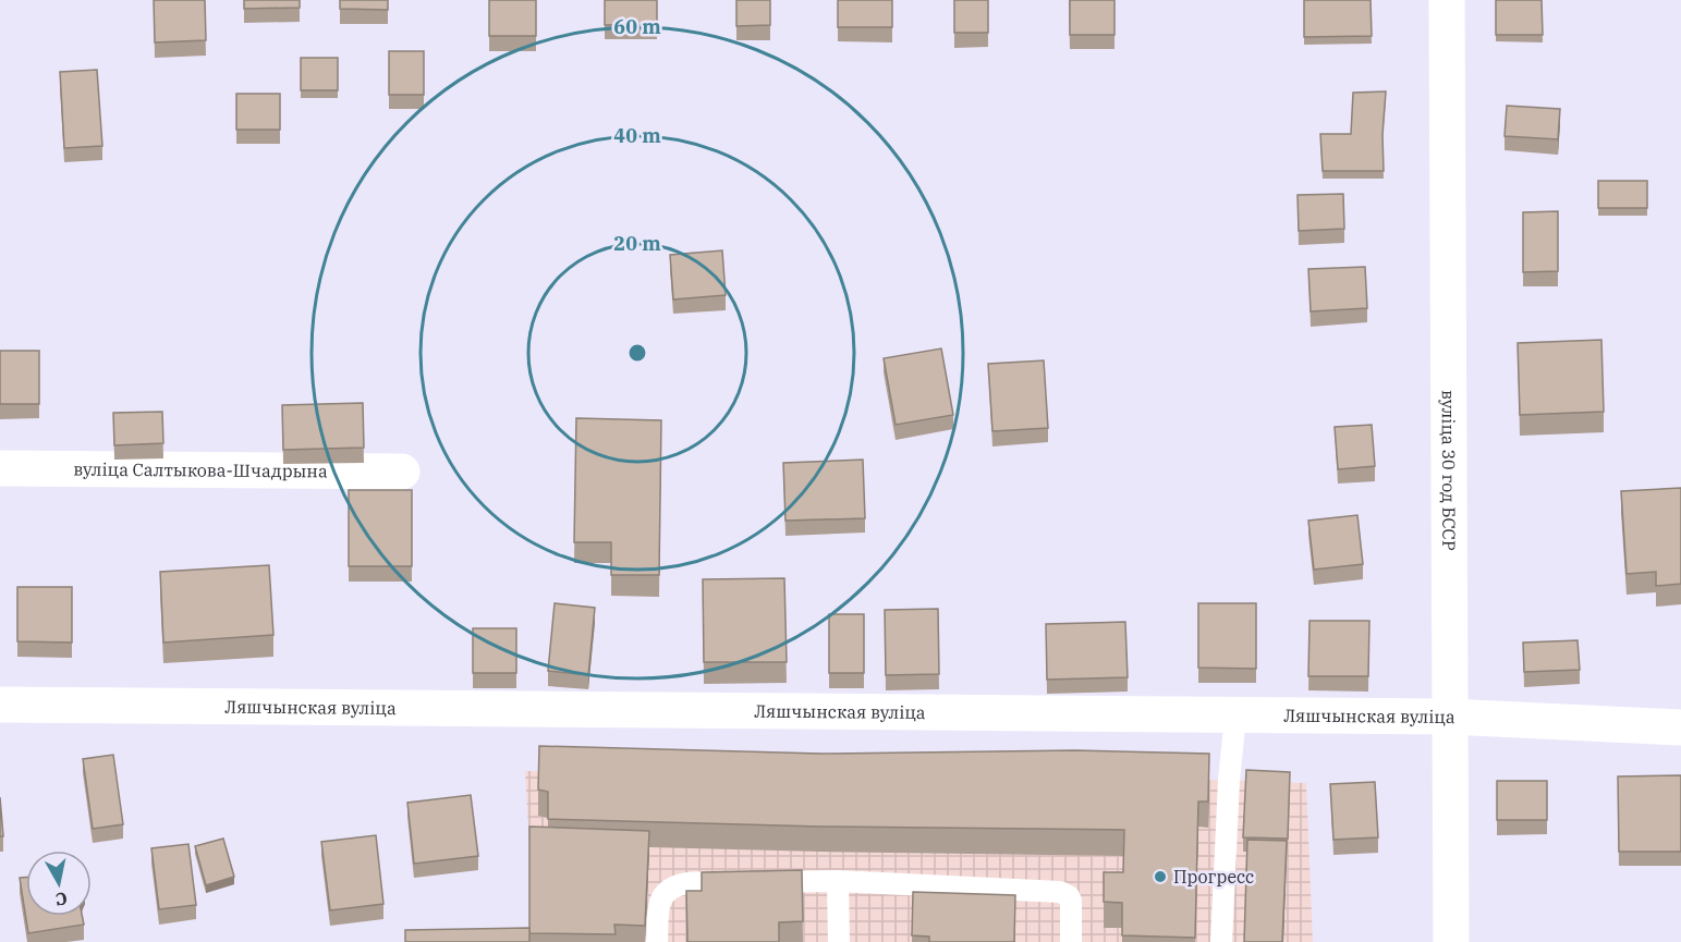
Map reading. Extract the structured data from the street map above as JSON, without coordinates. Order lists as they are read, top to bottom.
{
  "streets": {
    "street": ["вуліца Салтыкова-Шчадрына", "вуліца 30 год БССР", "Ляшчынская вуліца"]
  },
  "crossings": [
    ["вуліца 30 год БССР", "Ляшчынская вуліца"]
  ],
  "places": ["Прогресс"],
  "north": "bottom",
  "rings": ["60 m", "40 m", "20 m"]
}
